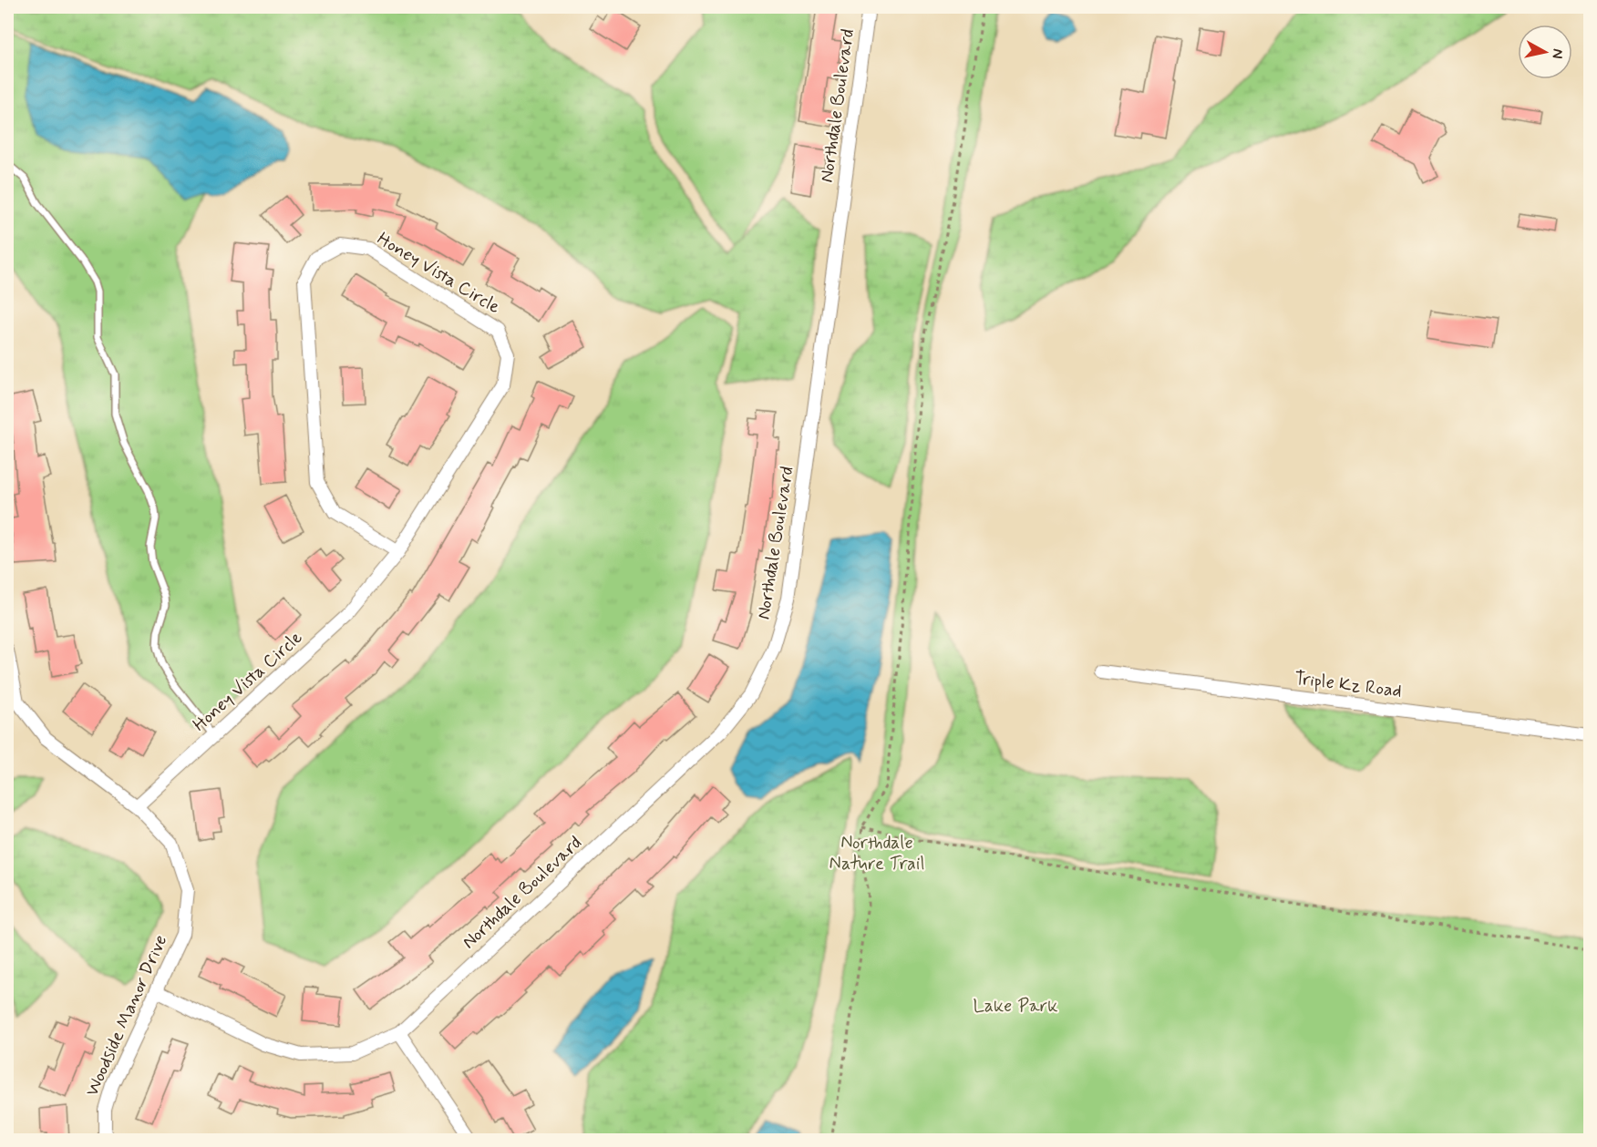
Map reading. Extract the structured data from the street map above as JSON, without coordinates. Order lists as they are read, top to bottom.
{
  "streets": {
    "street": [
      "Northdale Boulevard",
      "Honey Vista Circle",
      "Triple Kz Road",
      "Woodside Manor Drive"
    ]
  },
  "crossings": [
    ["Northdale Boulevard", "Woodside Manor Drive"],
    ["Honey Vista Circle", "Woodside Manor Drive"]
  ],
  "parks": ["Northdale Nature Trail", "Lake Park"],
  "north": "right"
}
